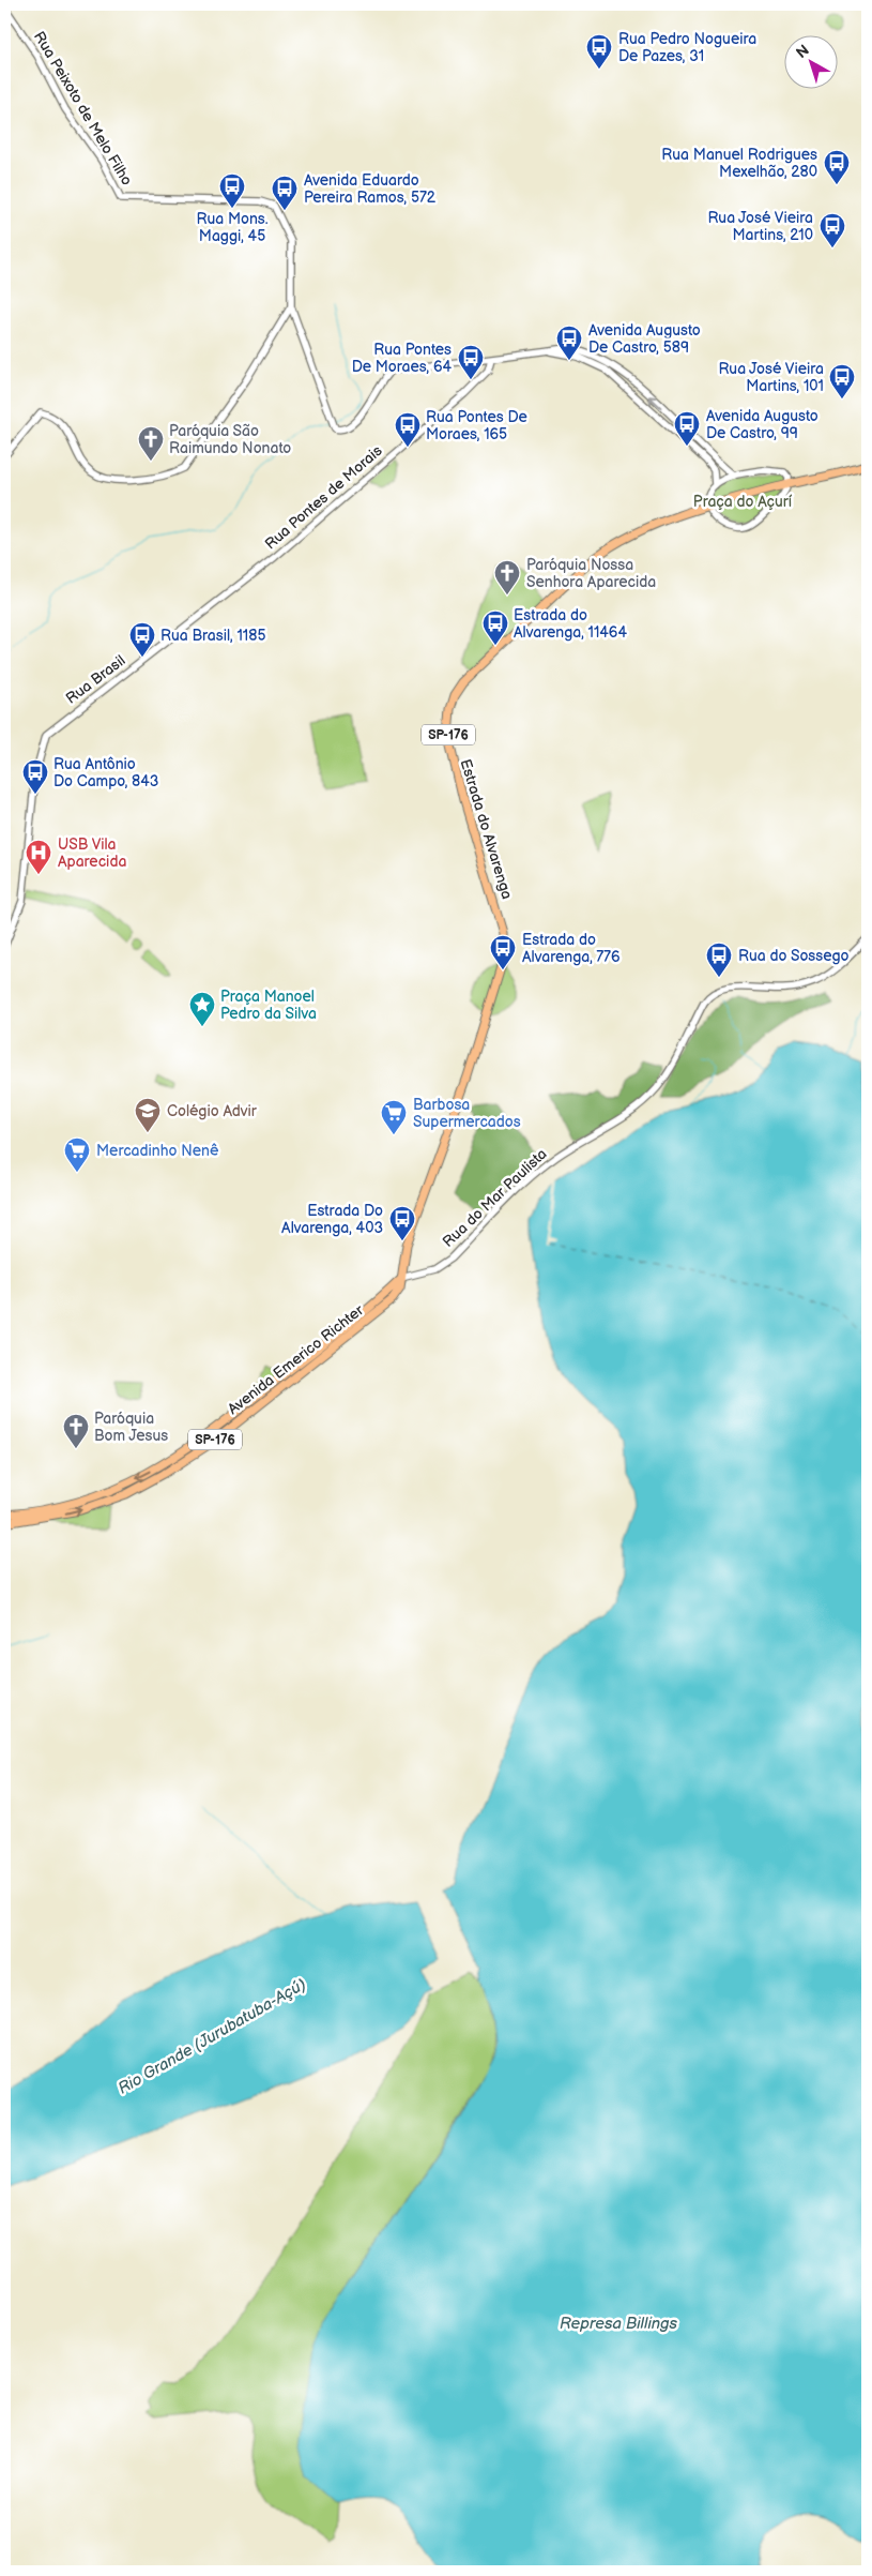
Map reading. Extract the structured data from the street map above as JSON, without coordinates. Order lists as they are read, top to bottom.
{
  "streets": {
    "main road": ["SP-176", "Estrada do Alvarenga", "Avenida Emerico Richter"],
    "street": [
      "Rua Peixoto de Melo Filho",
      "Rua Pontes de Morais",
      "Rua Brasil",
      "Rua do Mar Paulista"
    ]
  },
  "crossings": [
    ["Rua Pontes de Morais", "Rua Brasil"],
    ["Estrada do Alvarenga", "Rua do Mar Paulista"],
    ["Estrada do Alvarenga", "Avenida Emerico Richter"],
    ["Rua do Mar Paulista", "Avenida Emerico Richter"]
  ],
  "water": ["Rio Grande (Jurubatuba-Açú)", "Represa Billings"],
  "parks": ["Praça do Açurí"],
  "places": {
    "bus stop": [
      "Rua Pedro Nogueira De Pazes, 31",
      "Rua Manuel Rodrigues Mexelhão, 280",
      "Rua Mons. Maggi, 45",
      "Avenida Eduardo Pereira Ramos, 572",
      "Rua José Vieira Martins, 210",
      "Avenida Augusto De Castro, 589",
      "Rua Pontes De Moraes, 64",
      "Rua José Vieira Martins, 101",
      "Avenida Augusto De Castro, 99",
      "Rua Pontes De Moraes, 165",
      "Estrada do Alvarenga, 11464",
      "Rua Brasil, 1185",
      "Rua Antônio Do Campo, 843",
      "Estrada do Alvarenga, 776",
      "Rua do Sossego",
      "Estrada Do Alvarenga, 403"
    ],
    "church": ["Paróquia São Raimundo Nonato", "Paróquia Nossa Senhora Aparecida", "Paróquia Bom Jesus"],
    "hospital": ["USB Vila Aparecida"],
    "place": ["Praça Manoel Pedro da Silva"],
    "school or university": ["Colégio Advir"],
    "supermarket": ["Barbosa Supermercados", "Mercadinho Nenê"]
  },
  "north": "top left"
}
